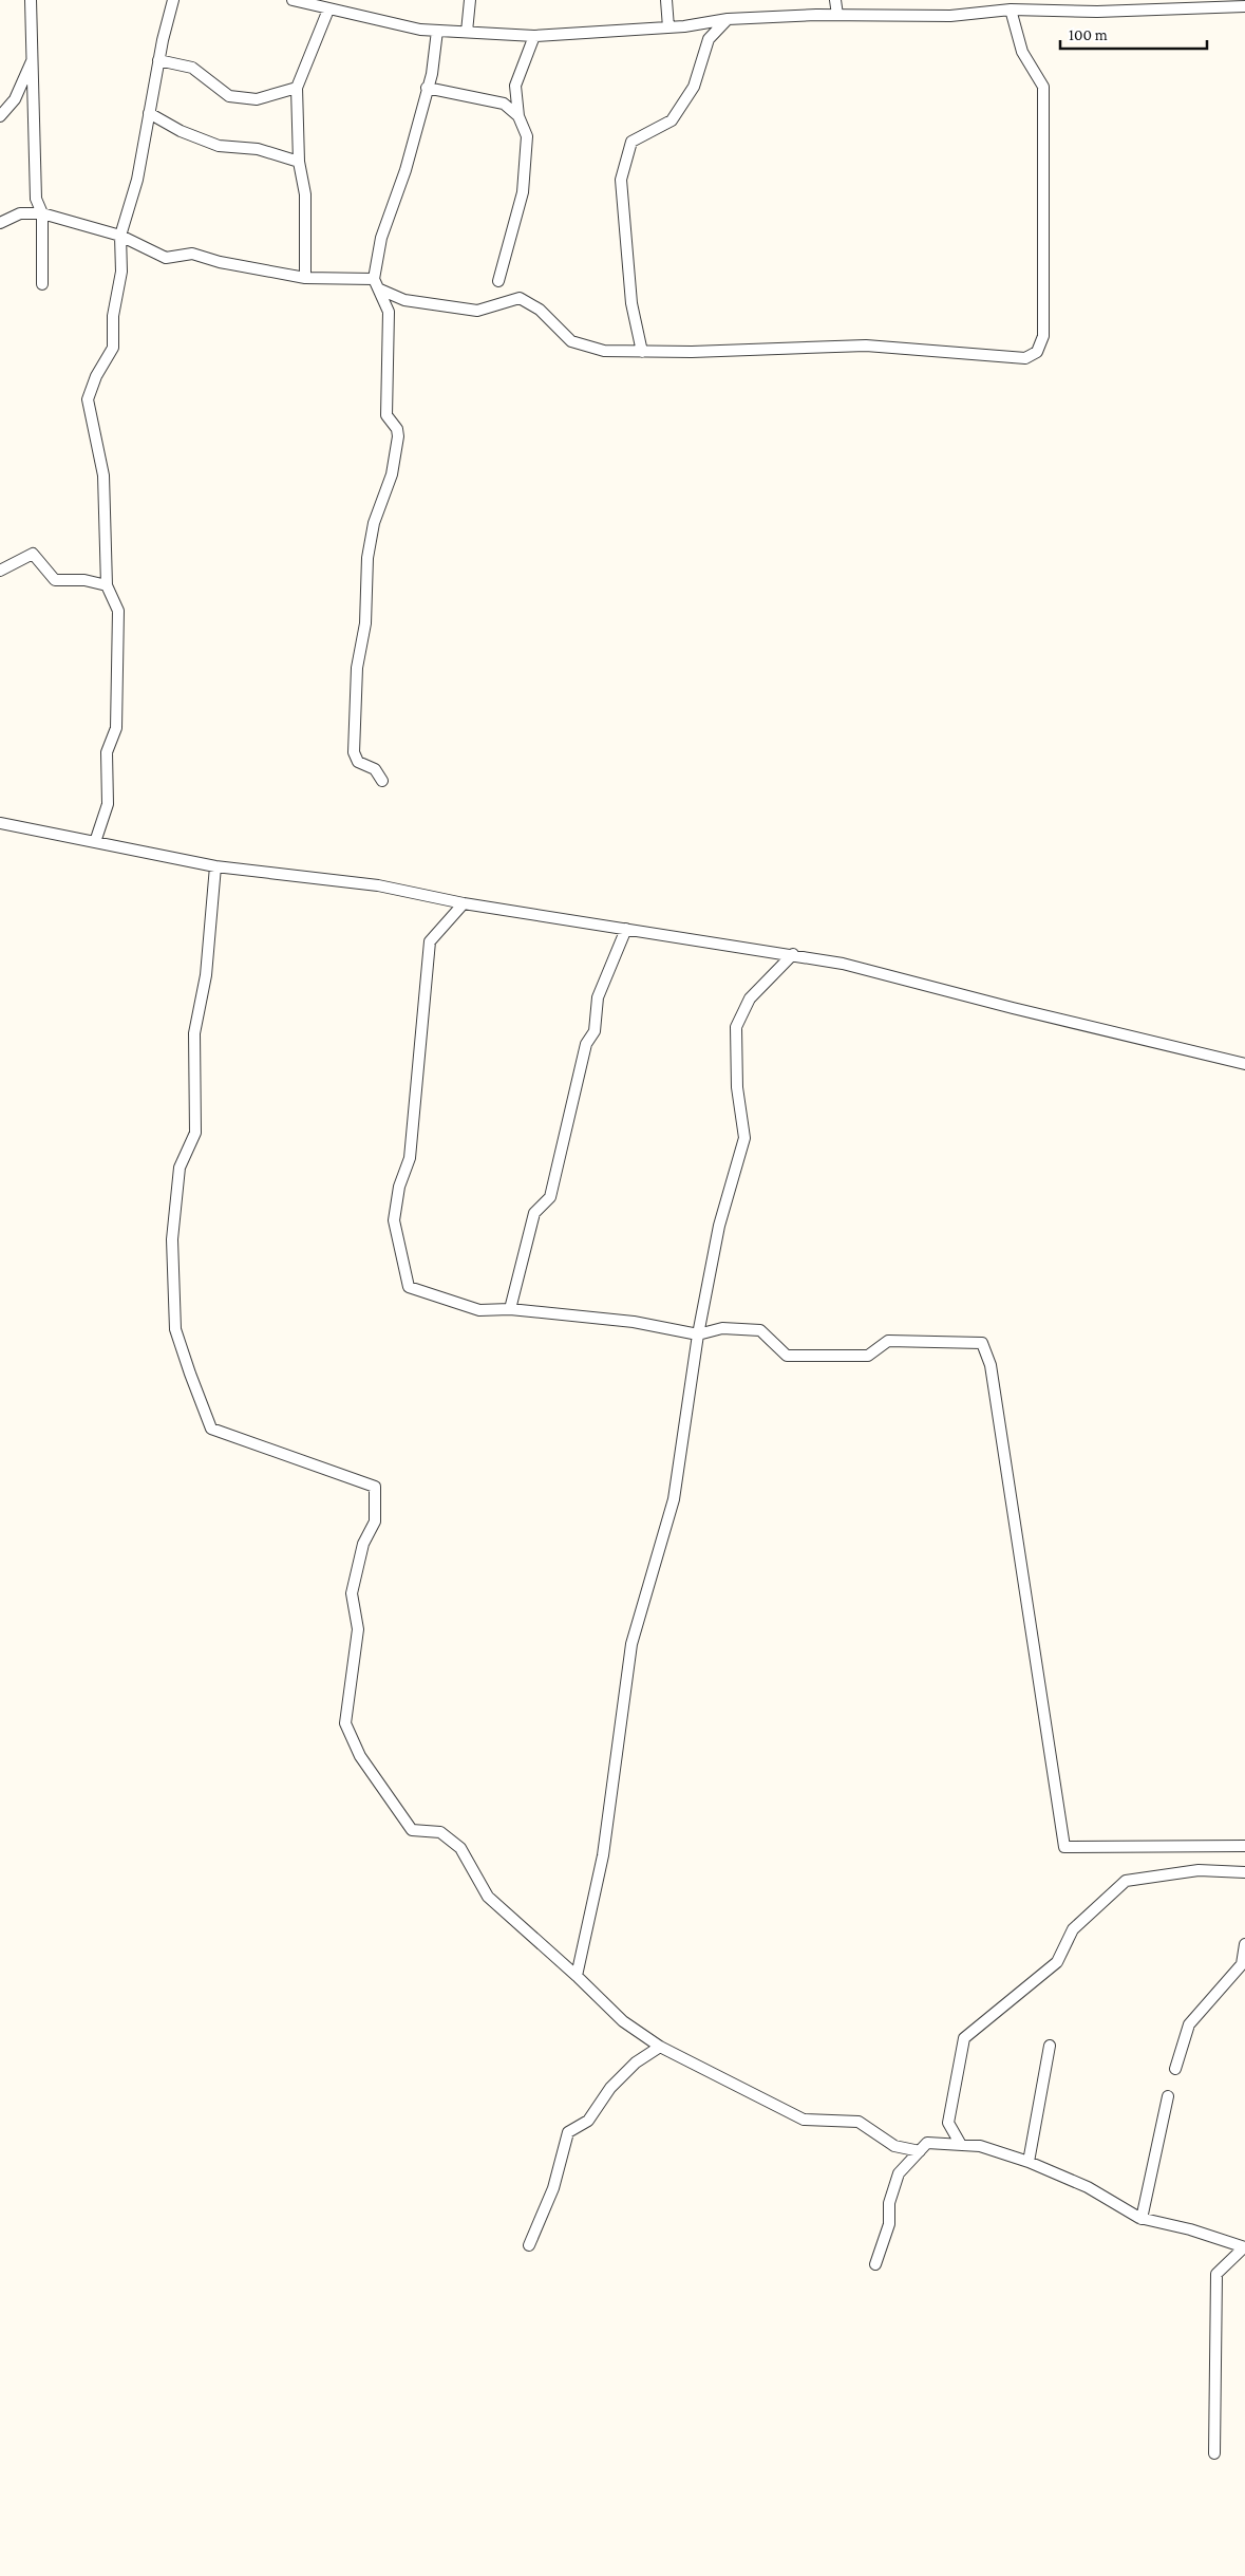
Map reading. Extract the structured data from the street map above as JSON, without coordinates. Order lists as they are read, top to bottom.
{
  "scale_bar": "100 m"
}
